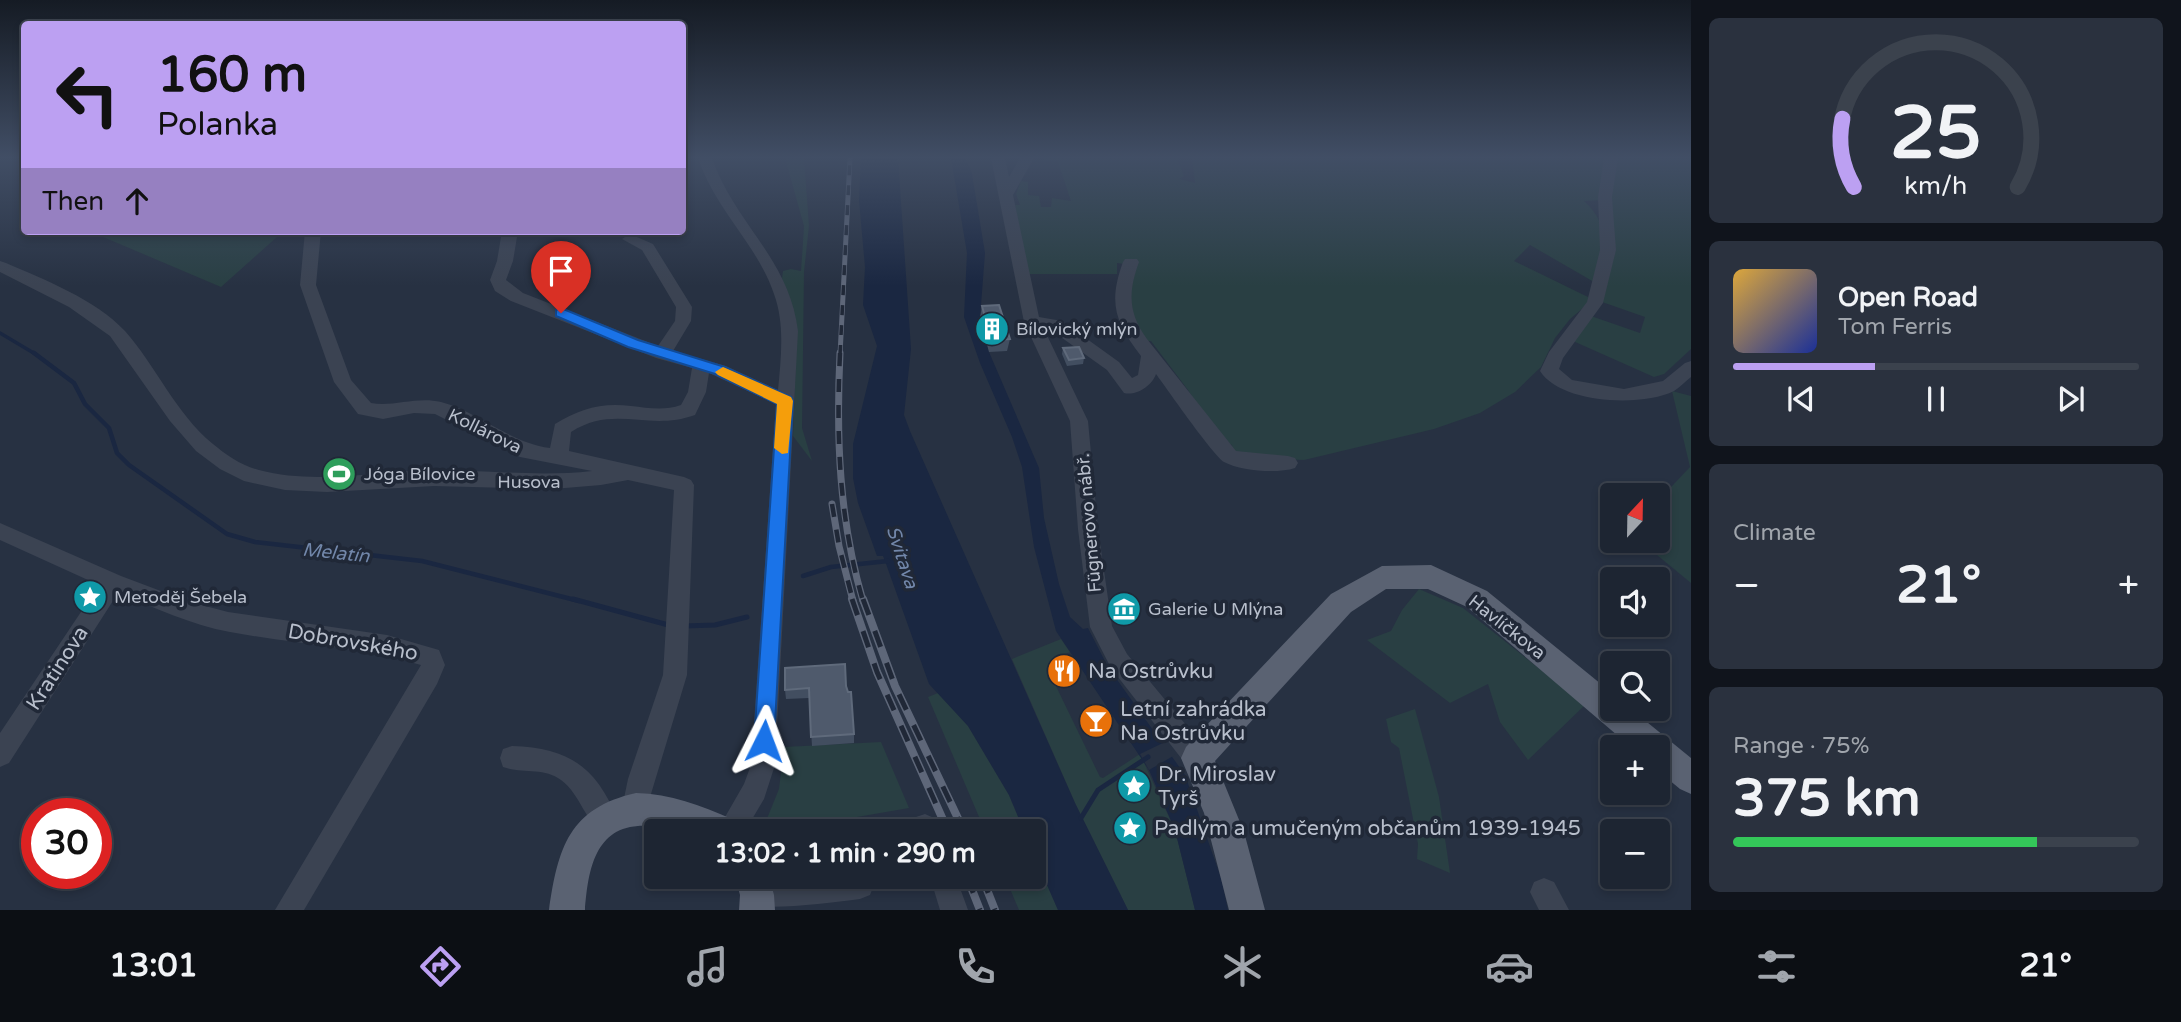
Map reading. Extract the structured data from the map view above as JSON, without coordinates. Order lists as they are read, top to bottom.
{
  "streets": {
    "main road": ["Fügnerovo nábř.", "Havlíčkova"],
    "street": [
      "Kollárova",
      "Husova",
      "Dobrovského",
      "Kratinova"
    ]
  },
  "crossings": [
    ["Kollárova", "Husova"],
    ["Fügnerovo nábř.", "Havlíčkova"],
    ["Dobrovského", "Kratinova"]
  ],
  "water": ["Melatín", "Svitava"],
  "places": {
    "building": ["Bílovický mlýn"],
    "sports": ["Jóga Bílovice"],
    "place": ["Metoděj Šebela", "Dr. Miroslav Tyrš", "Padlým a umučeným občanům 1939-1945"],
    "museum": ["Galerie U Mlýna"],
    "restaurant": ["Na Ostrůvku"],
    "bar": ["Letní zahrádka Na Ostrůvku"]
  },
  "north": "top",
  "page": {
    "turn": ["160 m", "Polanka"],
    "then": "Then",
    "song": ["Open Road", "Tom Ferris"],
    "tile": [
      "Climate",
      ["Range · 75%", "375 km"]
    ],
    "map_buttons": ["+", "−"],
    "heat": ["−", "21°", "+"],
    "limit": "30",
    "trip": "13:02 · 1 min · 290 m",
    "tabs": ["13:01", "21°"],
    "gauge": ["25", "km/h"]
  }
}
